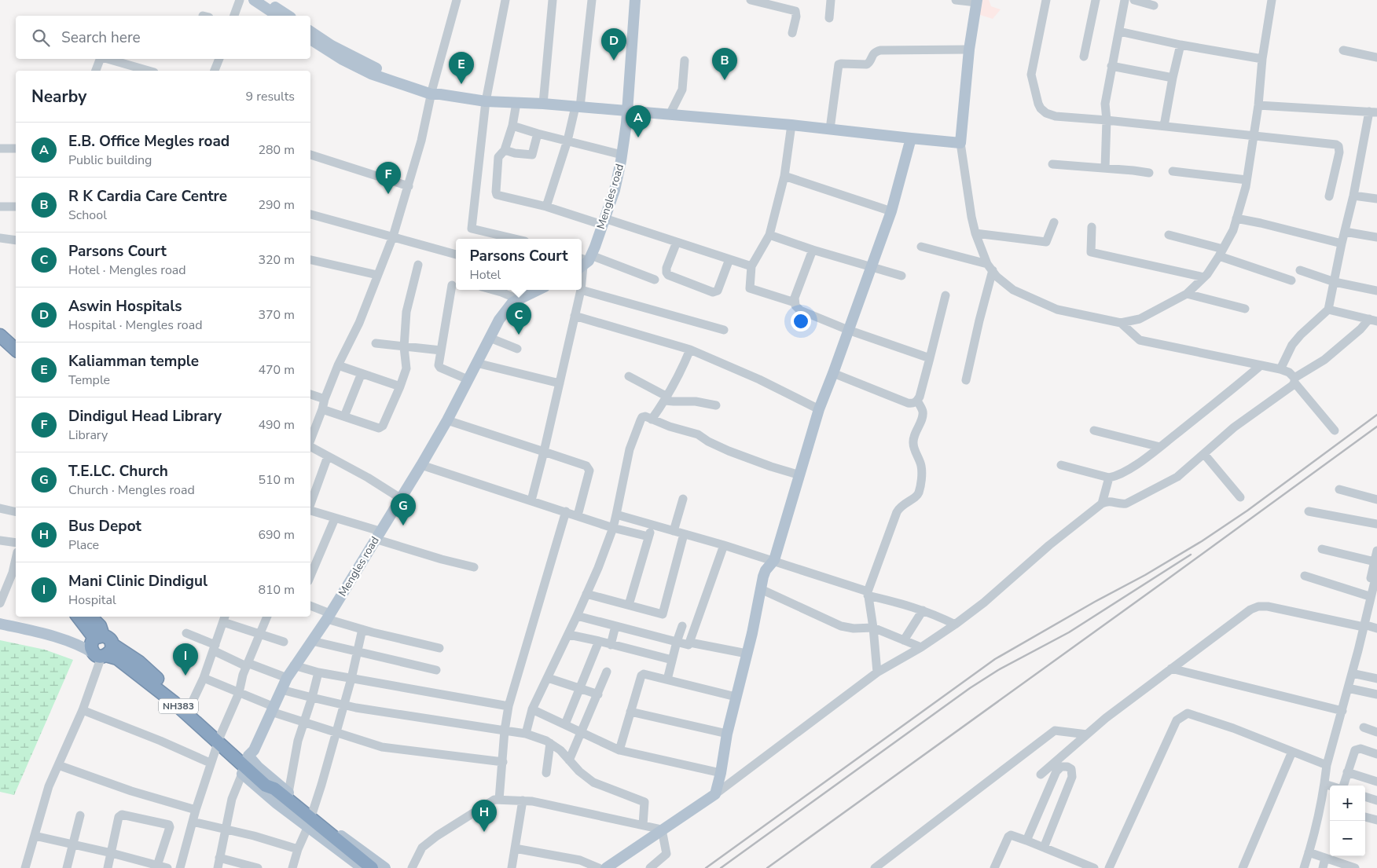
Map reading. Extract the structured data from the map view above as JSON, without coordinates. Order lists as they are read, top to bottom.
{
  "streets": {
    "highway": ["NH383"],
    "main road": ["Mengles road"]
  },
  "crossings": [
    ["Mengles road", "NH383"]
  ],
  "page": {
    "search": "Search here",
    "pins": [
      "D",
      "B",
      "E",
      "A",
      "F",
      "C",
      "G",
      "I",
      "H"
    ],
    "heading": ["Nearby", "9 results"],
    "list": [
      {
        "mark": "A",
        "name": "E.B. Office Megles road",
        "note": "Public building",
        "value": "280 m"
      },
      {
        "mark": "B",
        "name": "R K Cardia Care Centre",
        "note": "School",
        "value": "290 m"
      },
      {
        "mark": "C",
        "name": "Parsons Court",
        "note": "Hotel · Mengles road",
        "value": "320 m"
      },
      {
        "mark": "D",
        "name": "Aswin Hospitals",
        "note": "Hospital · Mengles road",
        "value": "370 m"
      },
      {
        "mark": "E",
        "name": "Kaliamman temple",
        "note": "Temple",
        "value": "470 m"
      },
      {
        "mark": "F",
        "name": "Dindigul Head Library",
        "note": "Library",
        "value": "490 m"
      },
      {
        "mark": "G",
        "name": "T.E.LC. Church",
        "note": "Church · Mengles road",
        "value": "510 m"
      },
      {
        "mark": "H",
        "name": "Bus Depot",
        "note": "Place",
        "value": "690 m"
      },
      {
        "mark": "I",
        "name": "Mani Clinic Dindigul",
        "note": "Hospital",
        "value": "810 m"
      }
    ],
    "popup": ["Parsons Court", "Hotel"],
    "map_buttons": ["+", "−"]
  }
}
